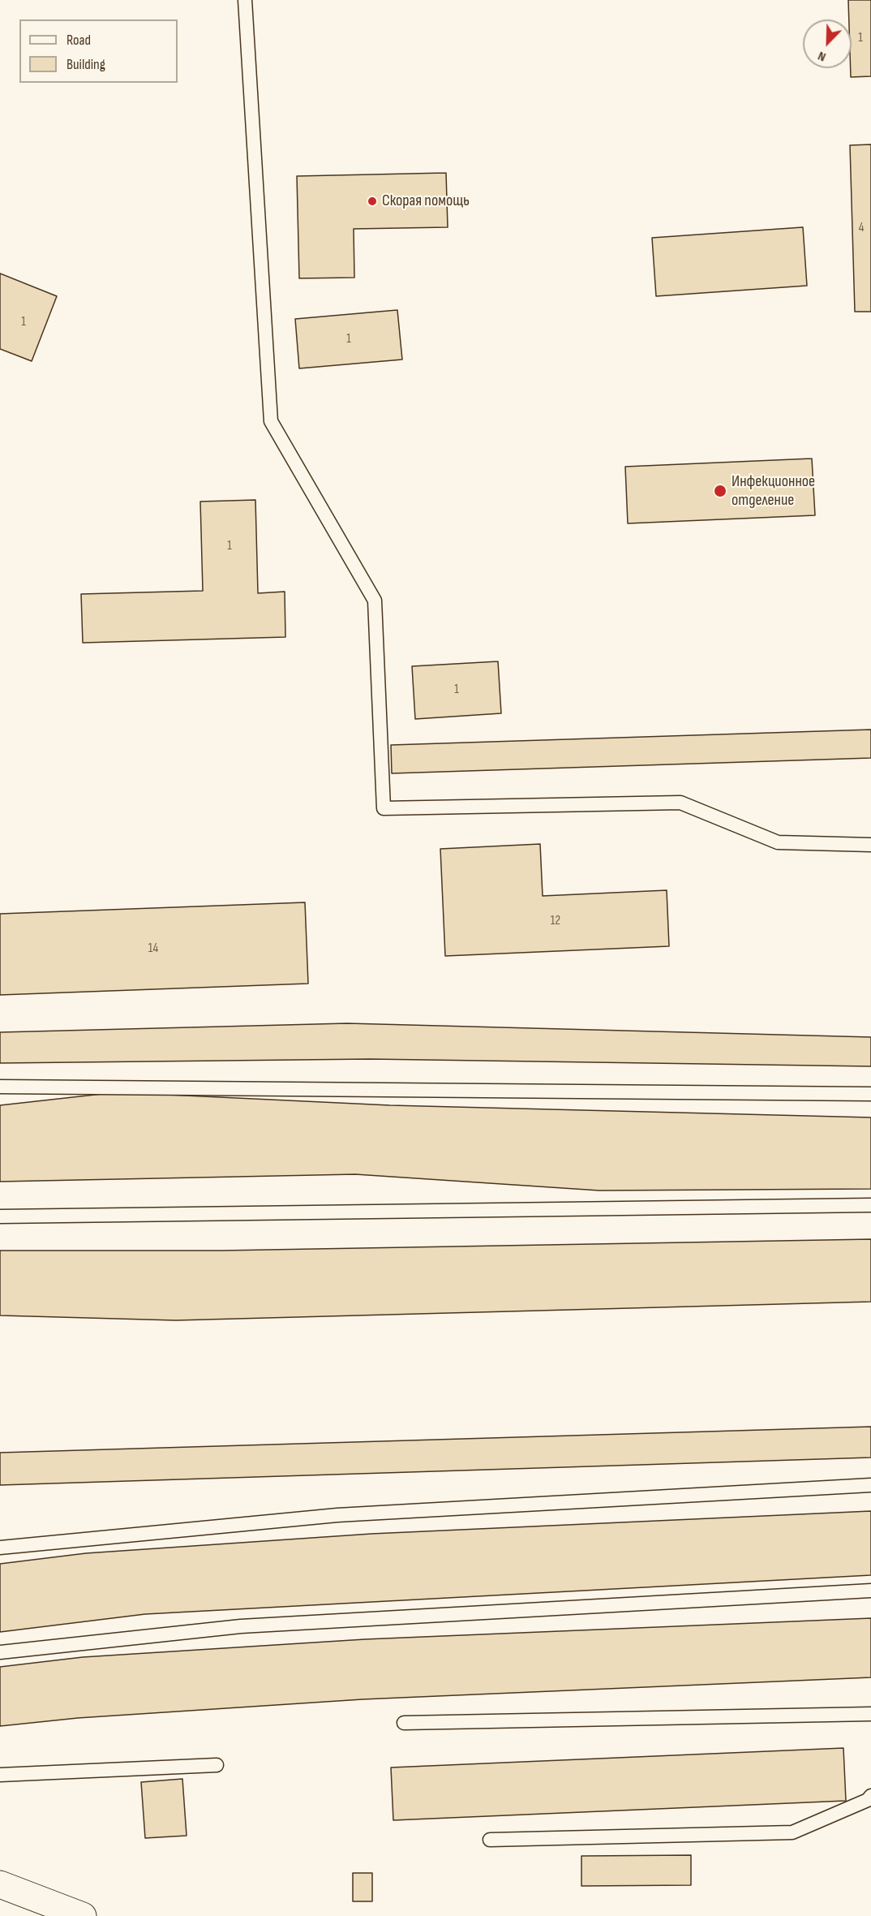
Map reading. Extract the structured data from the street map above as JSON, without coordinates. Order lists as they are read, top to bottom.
{
  "places": ["Скорая помощь", "Инфекционное отделение"],
  "house_numbers": [
    "1",
    "4",
    "1",
    "1",
    "1",
    "1",
    "12",
    "14"
  ],
  "legend": ["Road", "Building"],
  "north": "bottom left"
}
